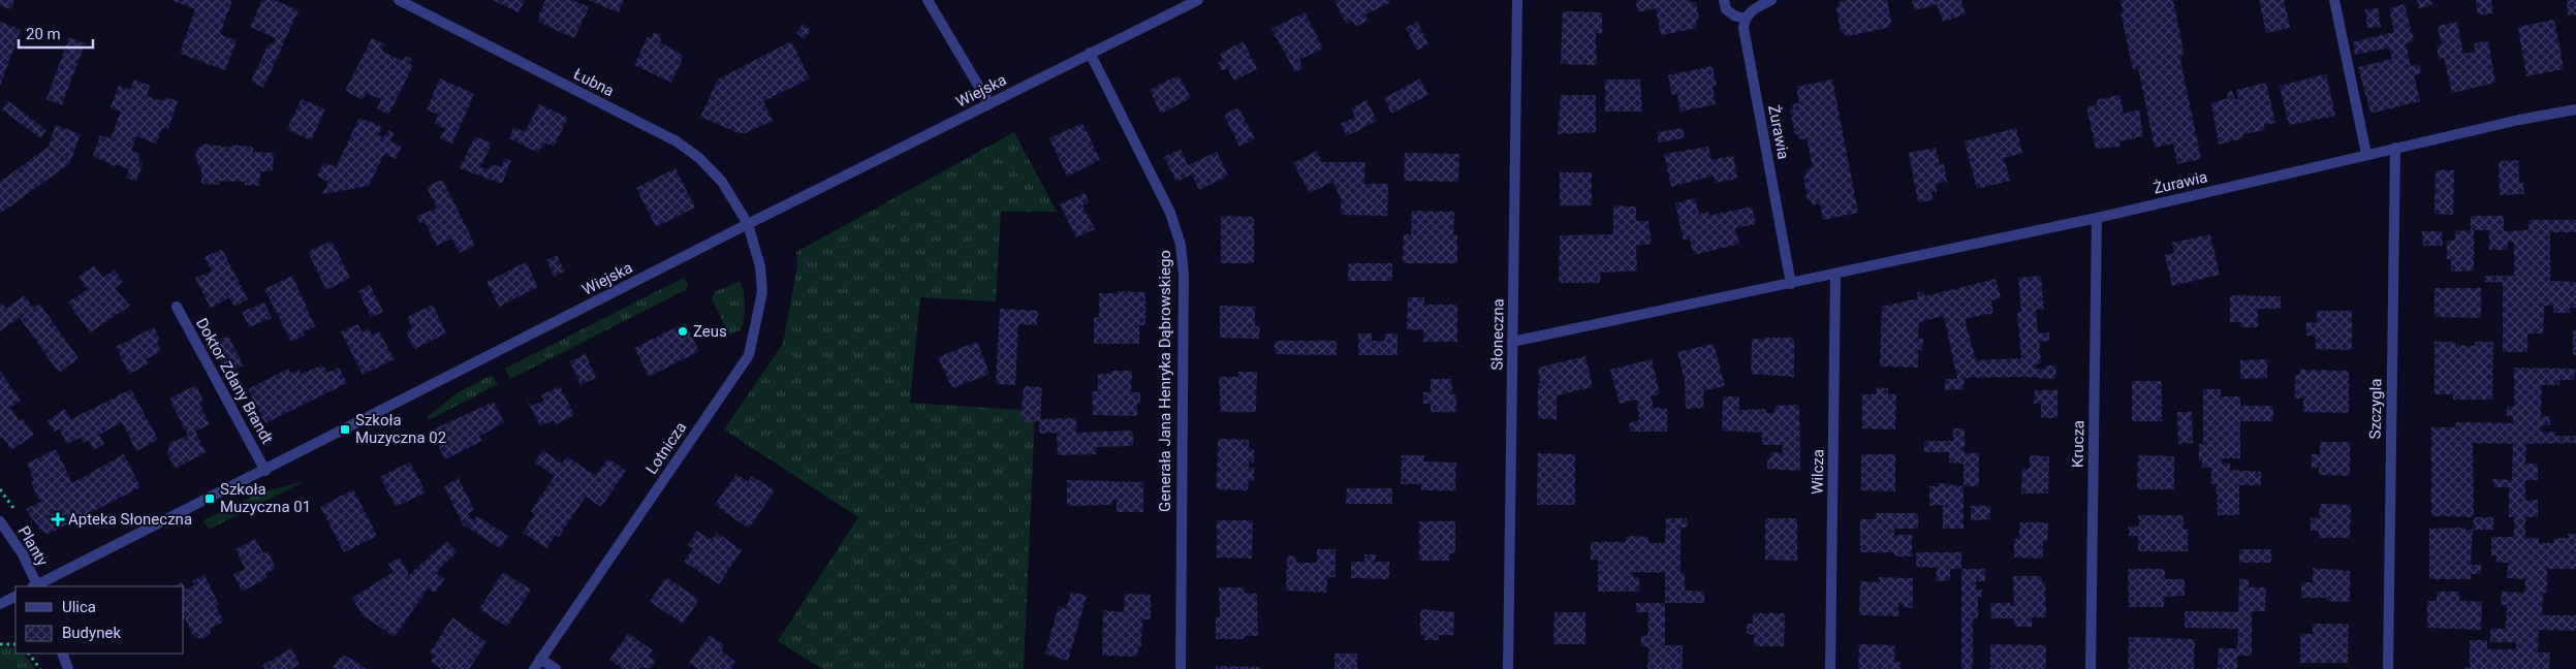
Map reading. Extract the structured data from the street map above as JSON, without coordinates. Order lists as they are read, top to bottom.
{
  "streets": {
    "street": [
      "Łubna",
      "Wiejska",
      "Żurawia",
      "Słoneczna",
      "Doktor Zdany Brandt",
      "Generała Jana Henryka Dąbrowskiego",
      "Szczygla",
      "Krucza",
      "Lotnicza",
      "Wilcza",
      "Planty"
    ]
  },
  "crossings": [
    ["Łubna", "Wiejska"],
    ["Łubna", "Lotnicza"],
    ["Wiejska", "Doktor Zdany Brandt"],
    ["Wiejska", "Generała Jana Henryka Dąbrowskiego"],
    ["Wiejska", "Lotnicza"],
    ["Wiejska", "Planty"],
    ["Żurawia", "Słoneczna"],
    ["Żurawia", "Szczygla"],
    ["Żurawia", "Krucza"],
    ["Żurawia", "Wilcza"]
  ],
  "places": {
    "other": ["Zeus"],
    "transit": ["Szkoła Muzyczna 02", "Szkoła Muzyczna 01"],
    "health": ["Apteka Słoneczna"]
  },
  "legend": ["Ulica", "Budynek"],
  "scale_bar": "20 m"
}
